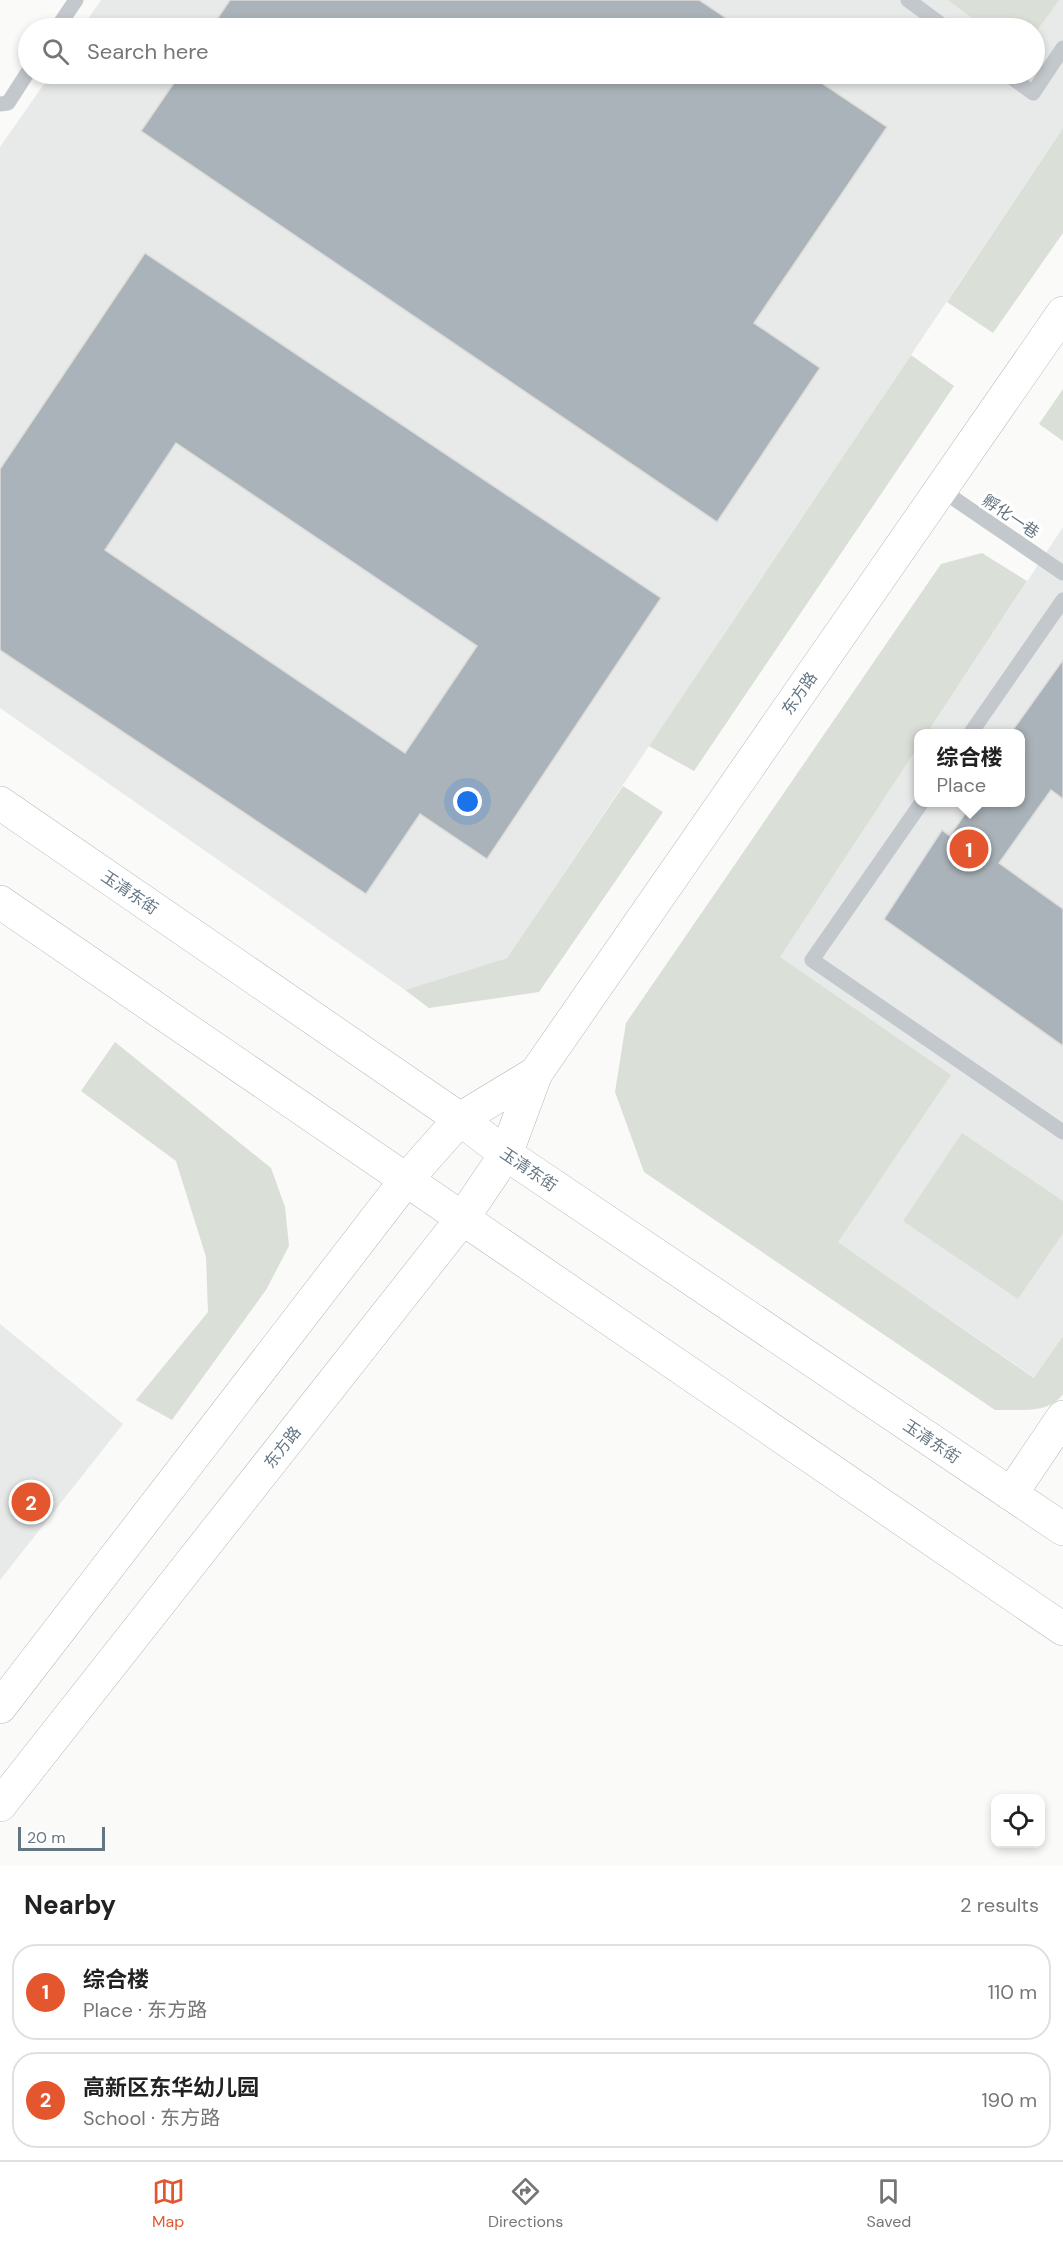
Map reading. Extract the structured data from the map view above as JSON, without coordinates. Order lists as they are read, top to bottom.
{
  "streets": {
    "main road": ["东方路", "玉清东街"],
    "lane": ["孵化一巷"]
  },
  "crossings": [
    ["孵化一巷", "东方路"],
    ["东方路", "玉清东街"]
  ],
  "scale_bar": "20 m",
  "page": {
    "search": "Search here",
    "popup": ["综合楼", "Place"],
    "pins": ["1", "2"],
    "scale": "20 m",
    "heading": ["Nearby", "2 results"],
    "list": [
      {
        "mark": "1",
        "name": "综合楼",
        "note": "Place · 东方路",
        "value": "110 m"
      },
      {
        "mark": "2",
        "name": "高新区东华幼儿园",
        "note": "School · 东方路",
        "value": "190 m"
      }
    ],
    "nav": ["Map", "Directions", "Saved"]
  }
}
